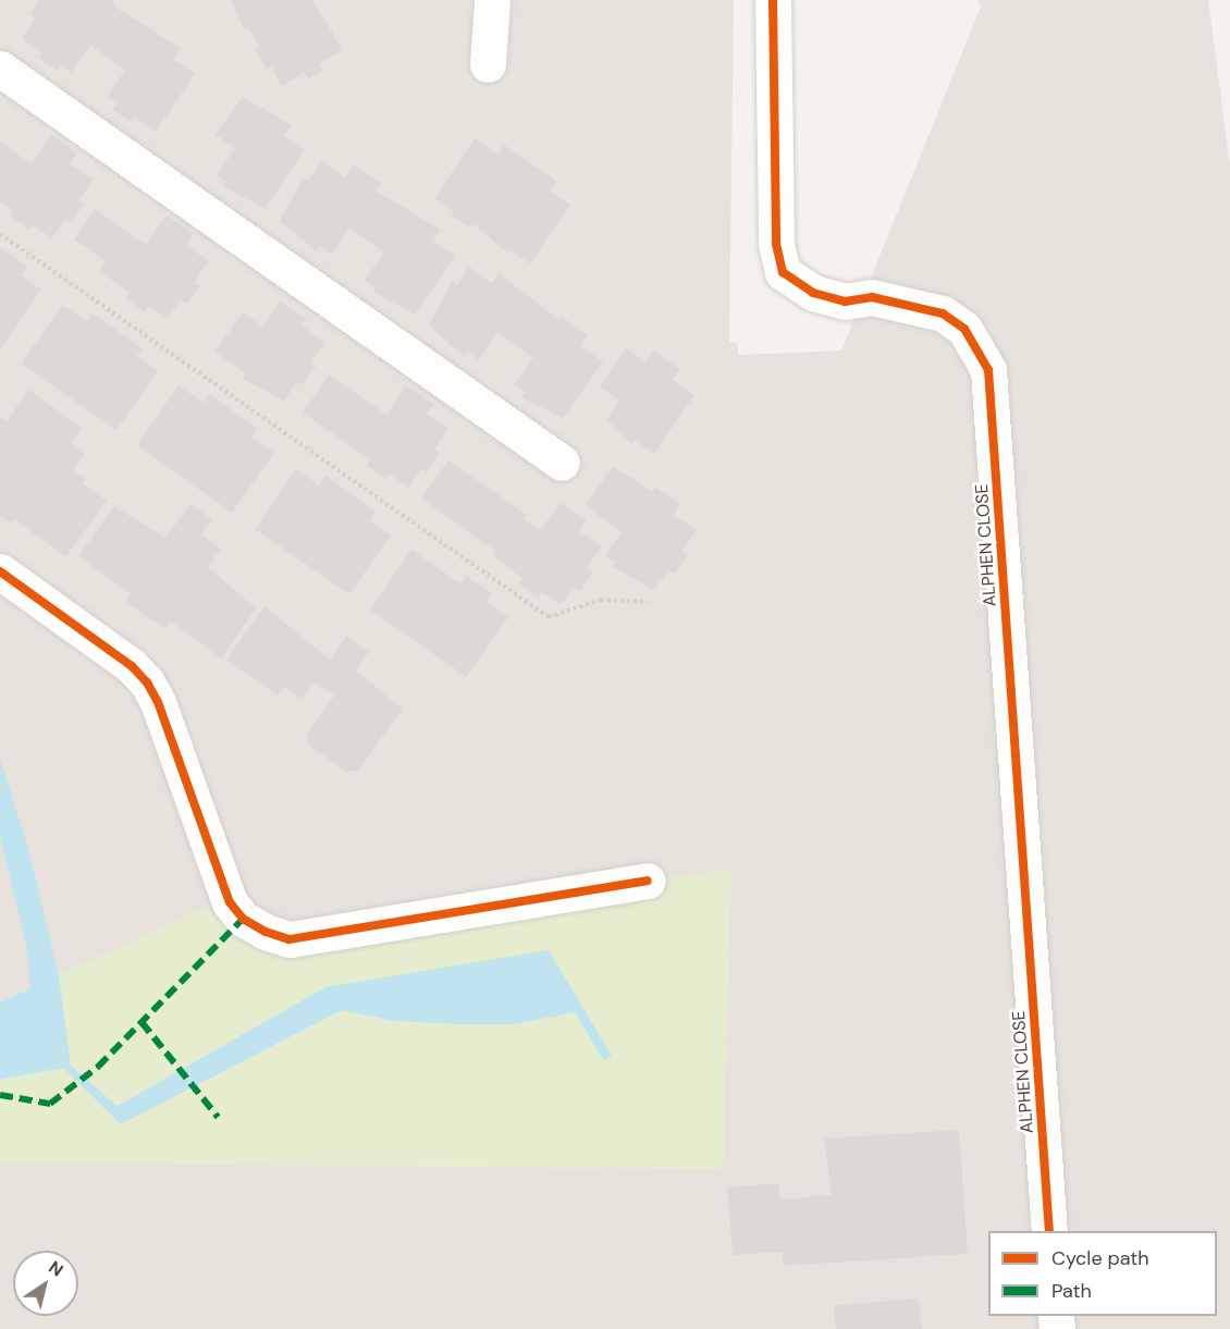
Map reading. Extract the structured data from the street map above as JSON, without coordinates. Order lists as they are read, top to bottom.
{
  "streets": {
    "street": ["ALPHEN CLOSE"]
  },
  "legend": ["Cycle path", "Path"],
  "north": "top right"
}
